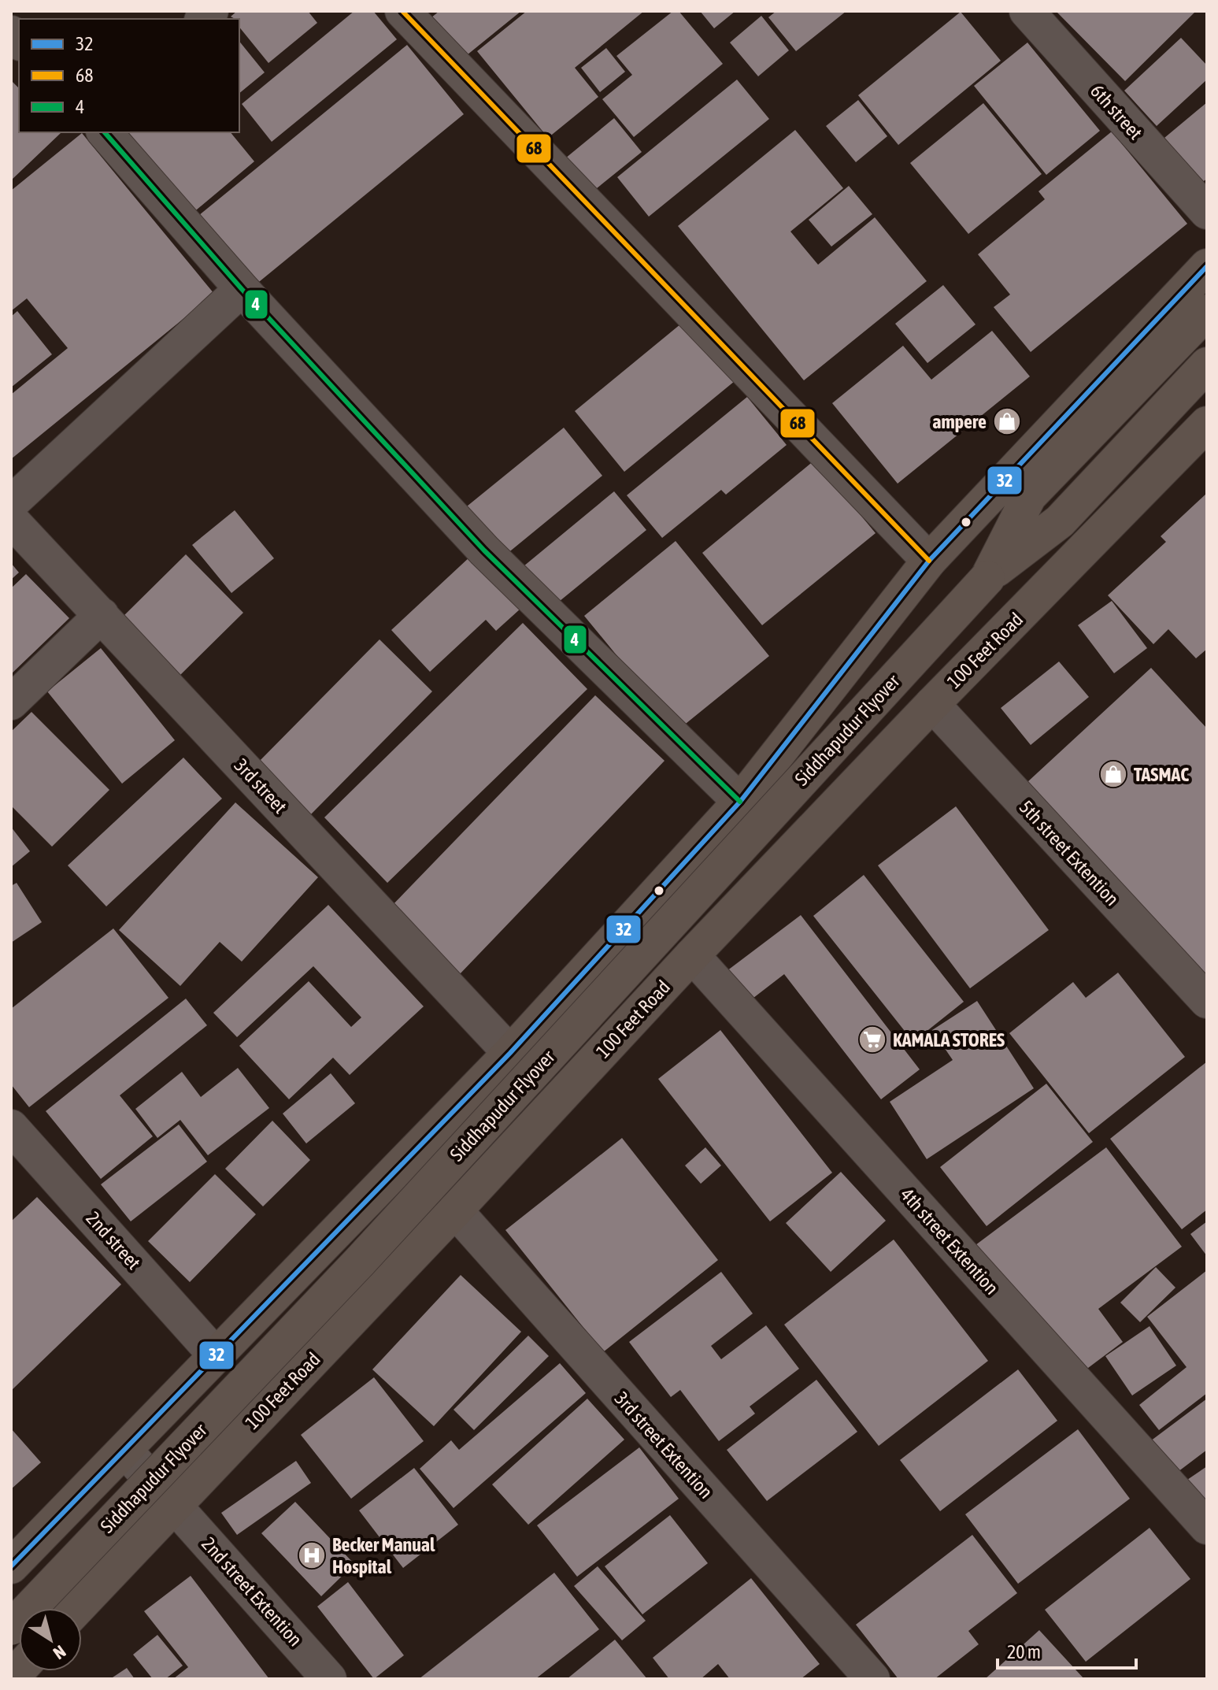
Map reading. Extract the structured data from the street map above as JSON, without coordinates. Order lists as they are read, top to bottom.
{
  "streets": {
    "main road": ["100 Feet Road", "Siddhapudur Flyover"],
    "street": [
      "6th street",
      "3rd street",
      "5th street Extention",
      "2nd street",
      "4th street Extention",
      "3rd street Extention",
      "2nd street Extention"
    ]
  },
  "crossings": [
    ["100 Feet Road", "5th street Extention"],
    ["100 Feet Road", "4th street Extention"],
    ["100 Feet Road", "3rd street Extention"],
    ["100 Feet Road", "2nd street Extention"]
  ],
  "places": {
    "shop": ["ampere", "TASMAC"],
    "supermarket": ["KAMALA STORES"],
    "hospital": ["Becker Manual Hospital"]
  },
  "lines": ["transit line 68", "transit line 4", "transit line 32"],
  "legend": ["32", "68", "4"],
  "scale_bar": "20 m",
  "north": "bottom right"
}
